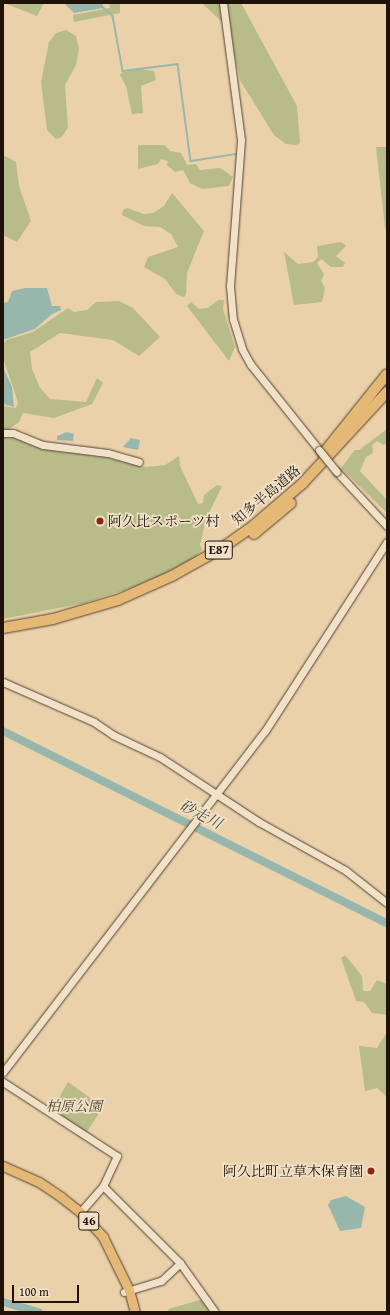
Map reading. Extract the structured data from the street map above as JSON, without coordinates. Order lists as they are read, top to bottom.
{
  "streets": {
    "highway": ["知多半島道路", "E87"],
    "main road": ["46"]
  },
  "water": ["砂走川"],
  "parks": ["柏原公園"],
  "places": ["阿久比スポーツ村", "阿久比町立草木保育園"],
  "scale_bar": "100 m"
}
